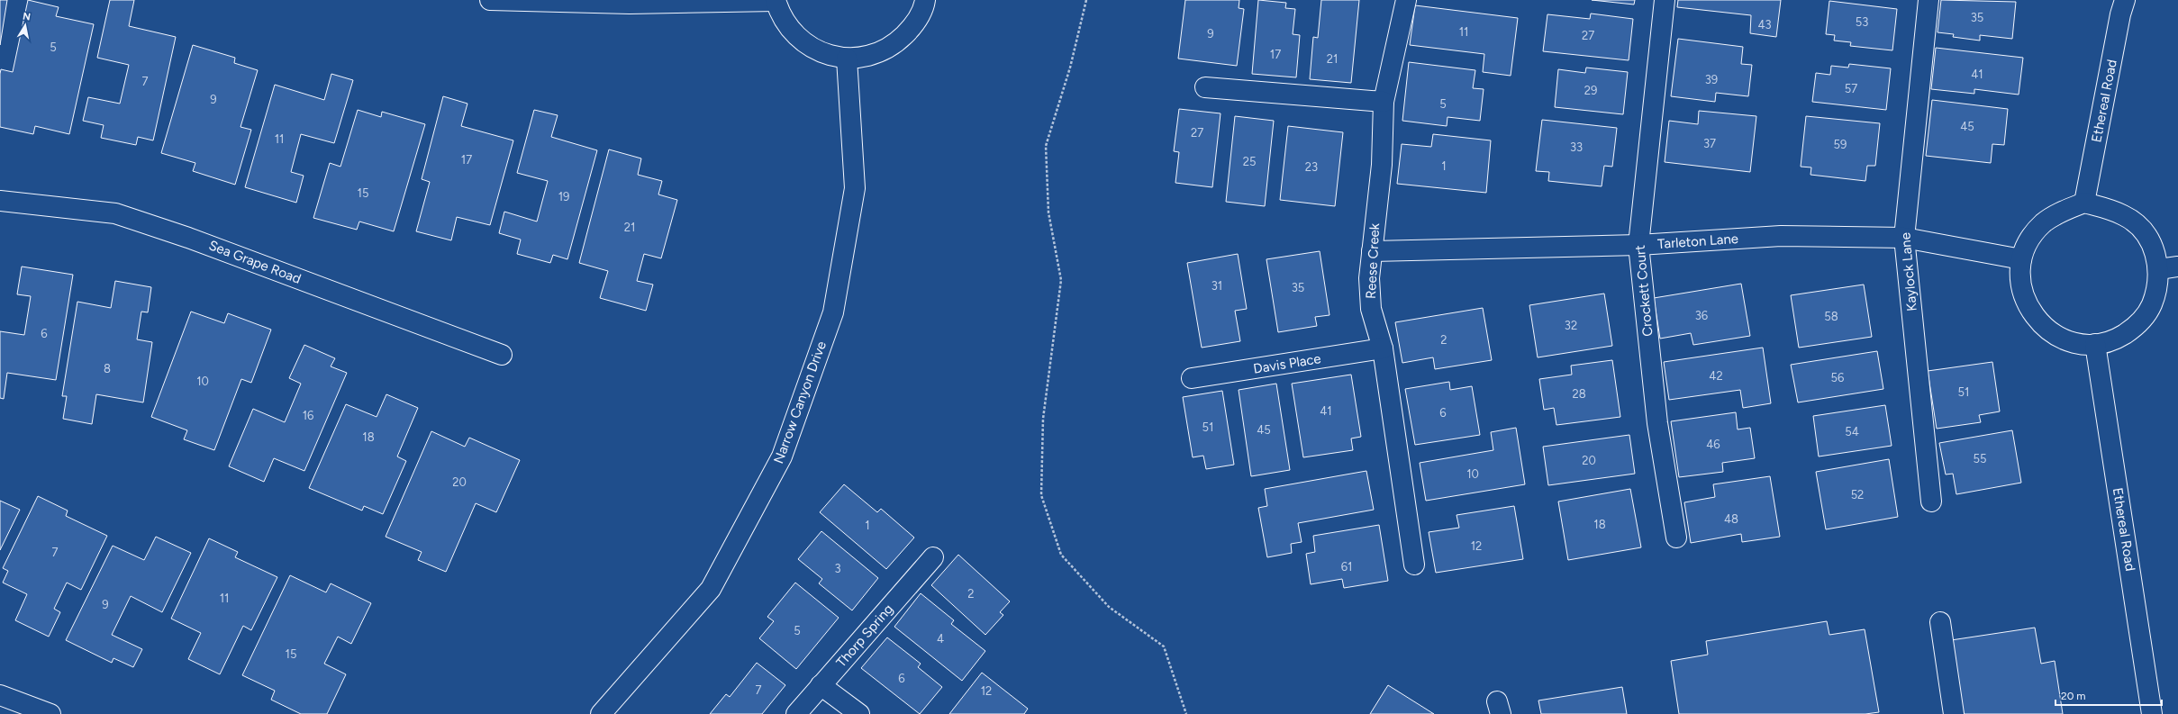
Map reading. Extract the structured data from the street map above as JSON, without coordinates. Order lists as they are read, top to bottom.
{
  "streets": {
    "street": [
      "Ethereal Road",
      "Tarleton Lane",
      "Reese Creek",
      "Sea Grape Road",
      "Kaylock Lane",
      "Crockett Court",
      "Davis Place",
      "Narrow Canyon Drive",
      "Thorp Spring"
    ]
  },
  "crossings": [
    ["Tarleton Lane", "Reese Creek"],
    ["Tarleton Lane", "Kaylock Lane"],
    ["Tarleton Lane", "Crockett Court"],
    ["Reese Creek", "Davis Place"]
  ],
  "house_numbers": [
    "35",
    "53",
    "43",
    "11",
    "9",
    "27",
    "5",
    "17",
    "21",
    "41",
    "39",
    "7",
    "57",
    "29",
    "9",
    "5",
    "45",
    "27",
    "11",
    "37",
    "59",
    "33",
    "17",
    "25",
    "1",
    "23",
    "15",
    "19",
    "21",
    "31",
    "35",
    "36",
    "58",
    "32",
    "6",
    "2",
    "8",
    "42",
    "56",
    "10",
    "51",
    "28",
    "41",
    "6",
    "16",
    "51",
    "45",
    "54",
    "18",
    "46",
    "55",
    "20",
    "10",
    "20",
    "52",
    "48",
    "18",
    "1",
    "12",
    "7",
    "61",
    "3",
    "2",
    "11",
    "9",
    "5",
    "4",
    "15",
    "6",
    "7",
    "12"
  ],
  "scale_bar": "20 m",
  "north": "top"
}
